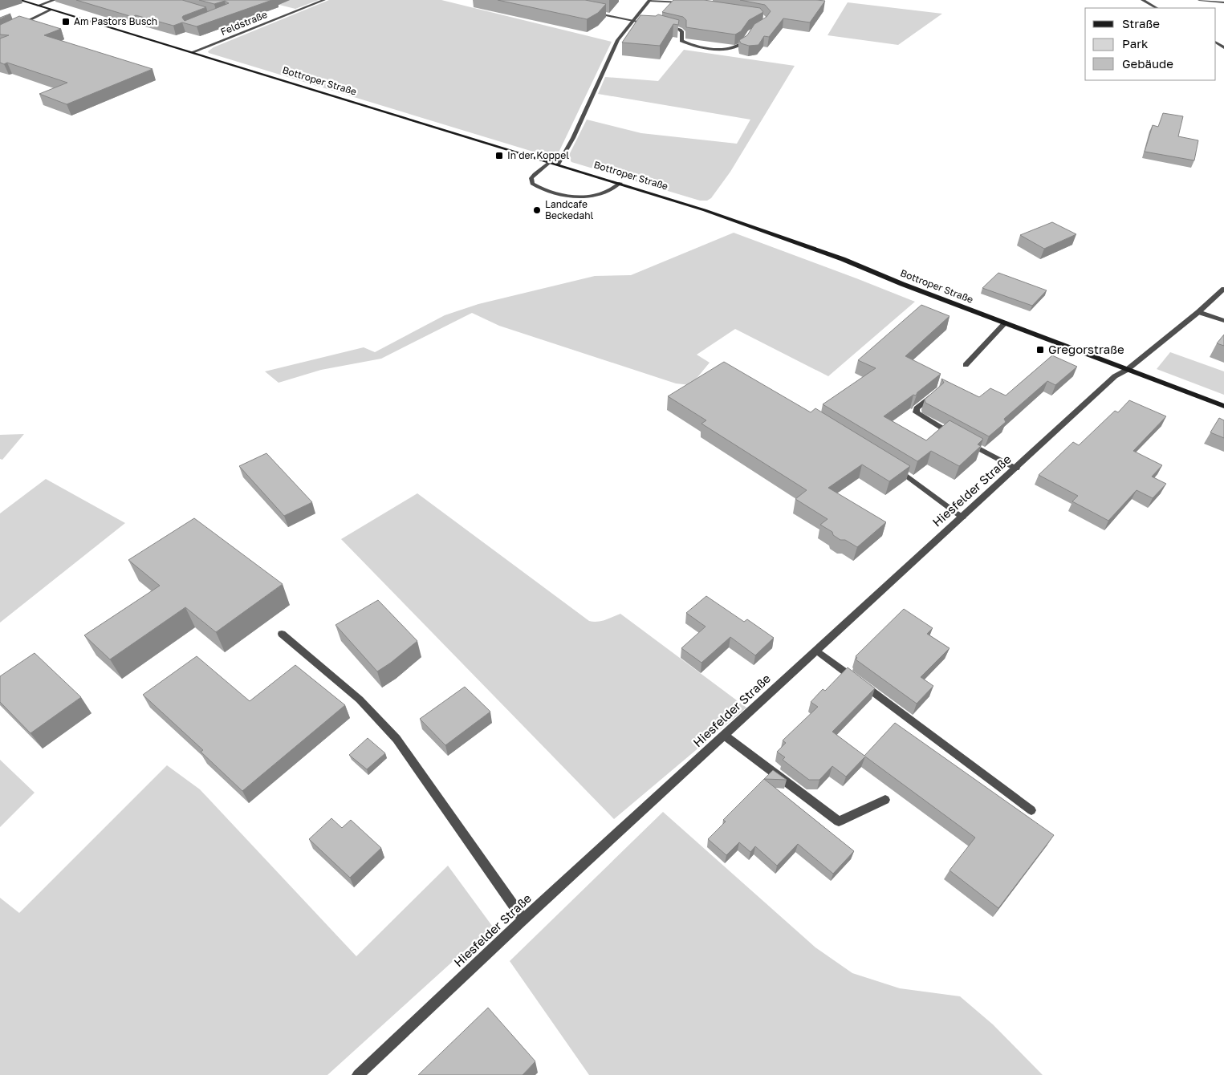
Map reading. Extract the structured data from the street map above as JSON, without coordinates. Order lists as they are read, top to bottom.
{
  "streets": {
    "main road": ["Bottroper Straße"],
    "street": ["Feldstraße", "Hiesfelder Straße"]
  },
  "crossings": [
    ["Feldstraße", "Bottroper Straße"],
    ["Bottroper Straße", "Hiesfelder Straße"]
  ],
  "places": {
    "transit": ["Am Pastors Busch", "In der Koppel", "Gregorstraße"],
    "other": ["Landcafe Beckedahl"]
  },
  "legend": ["Straße", "Park", "Gebäude"]
}
